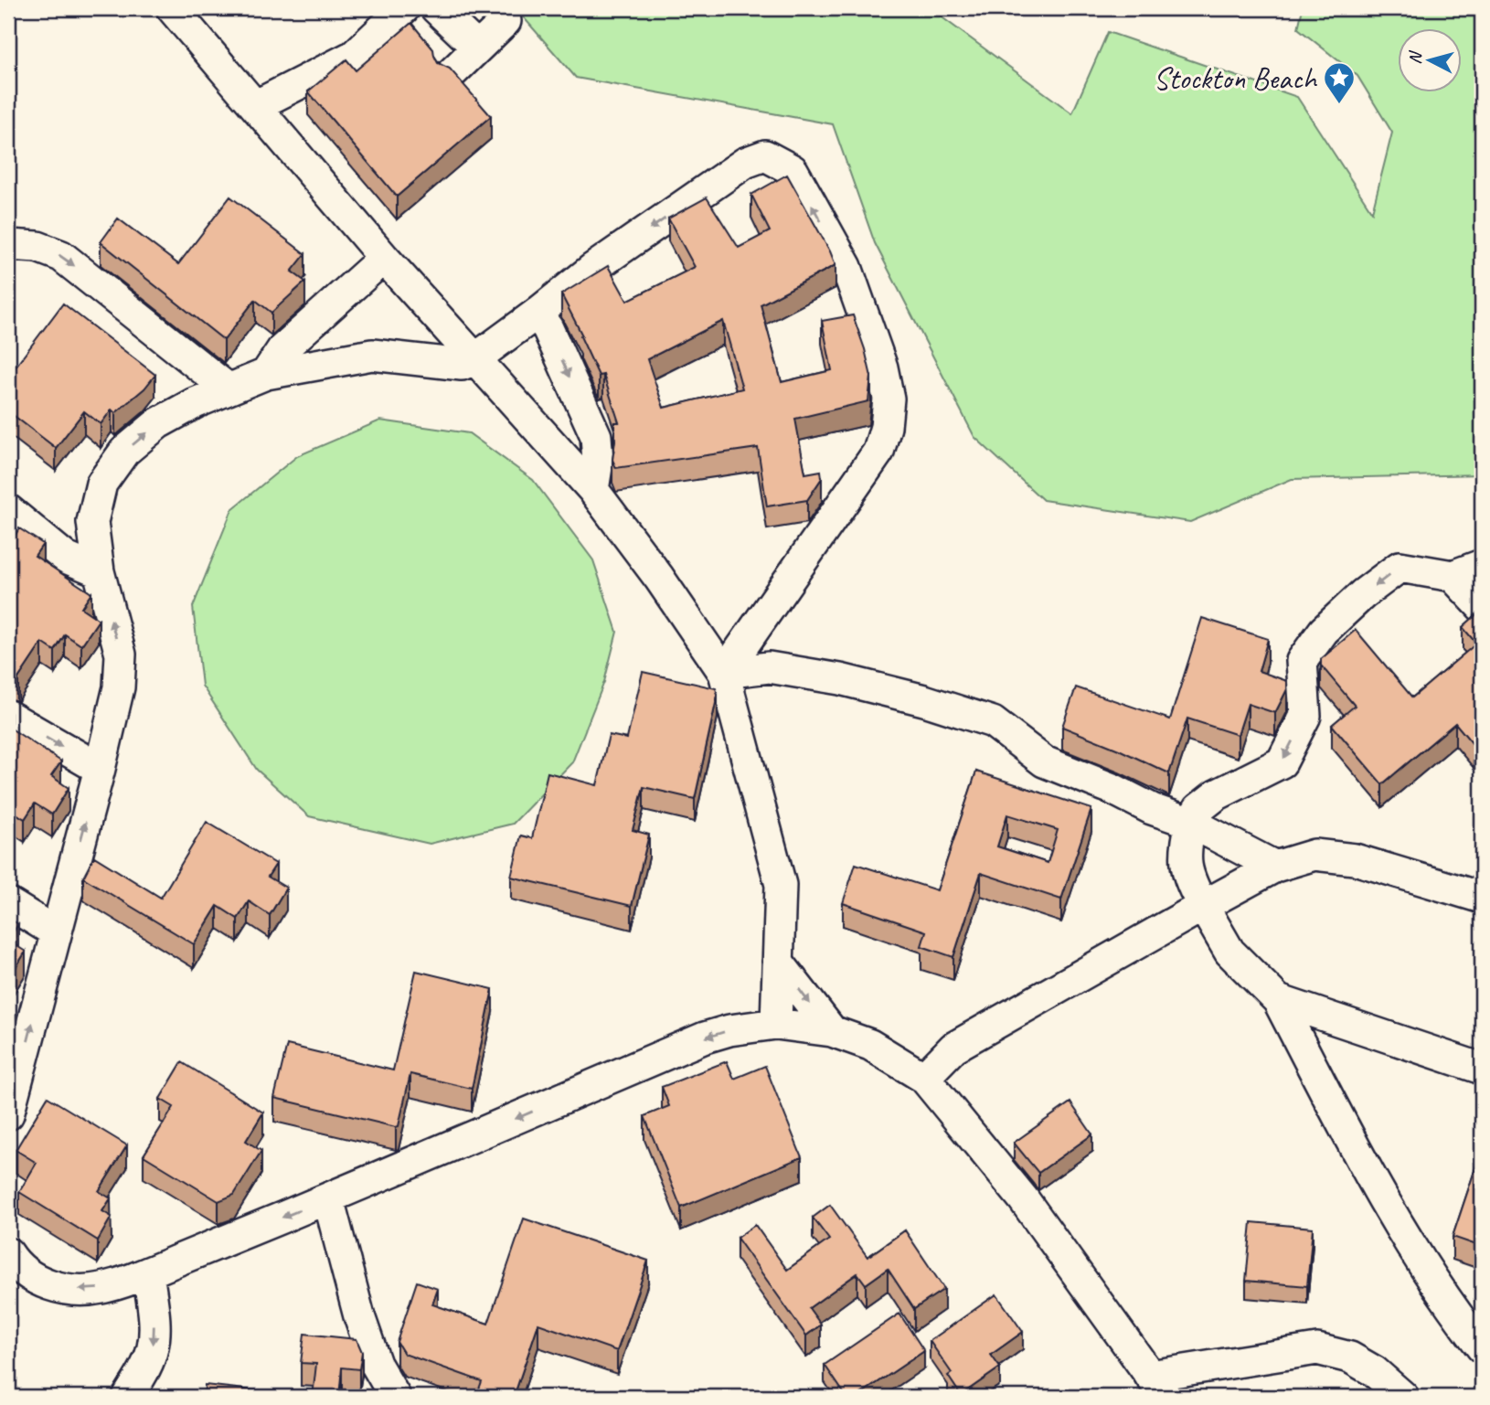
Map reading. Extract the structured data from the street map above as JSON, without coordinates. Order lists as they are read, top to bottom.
{
  "places": {
    "place": ["Stockton Beach"]
  },
  "north": "left"
}
